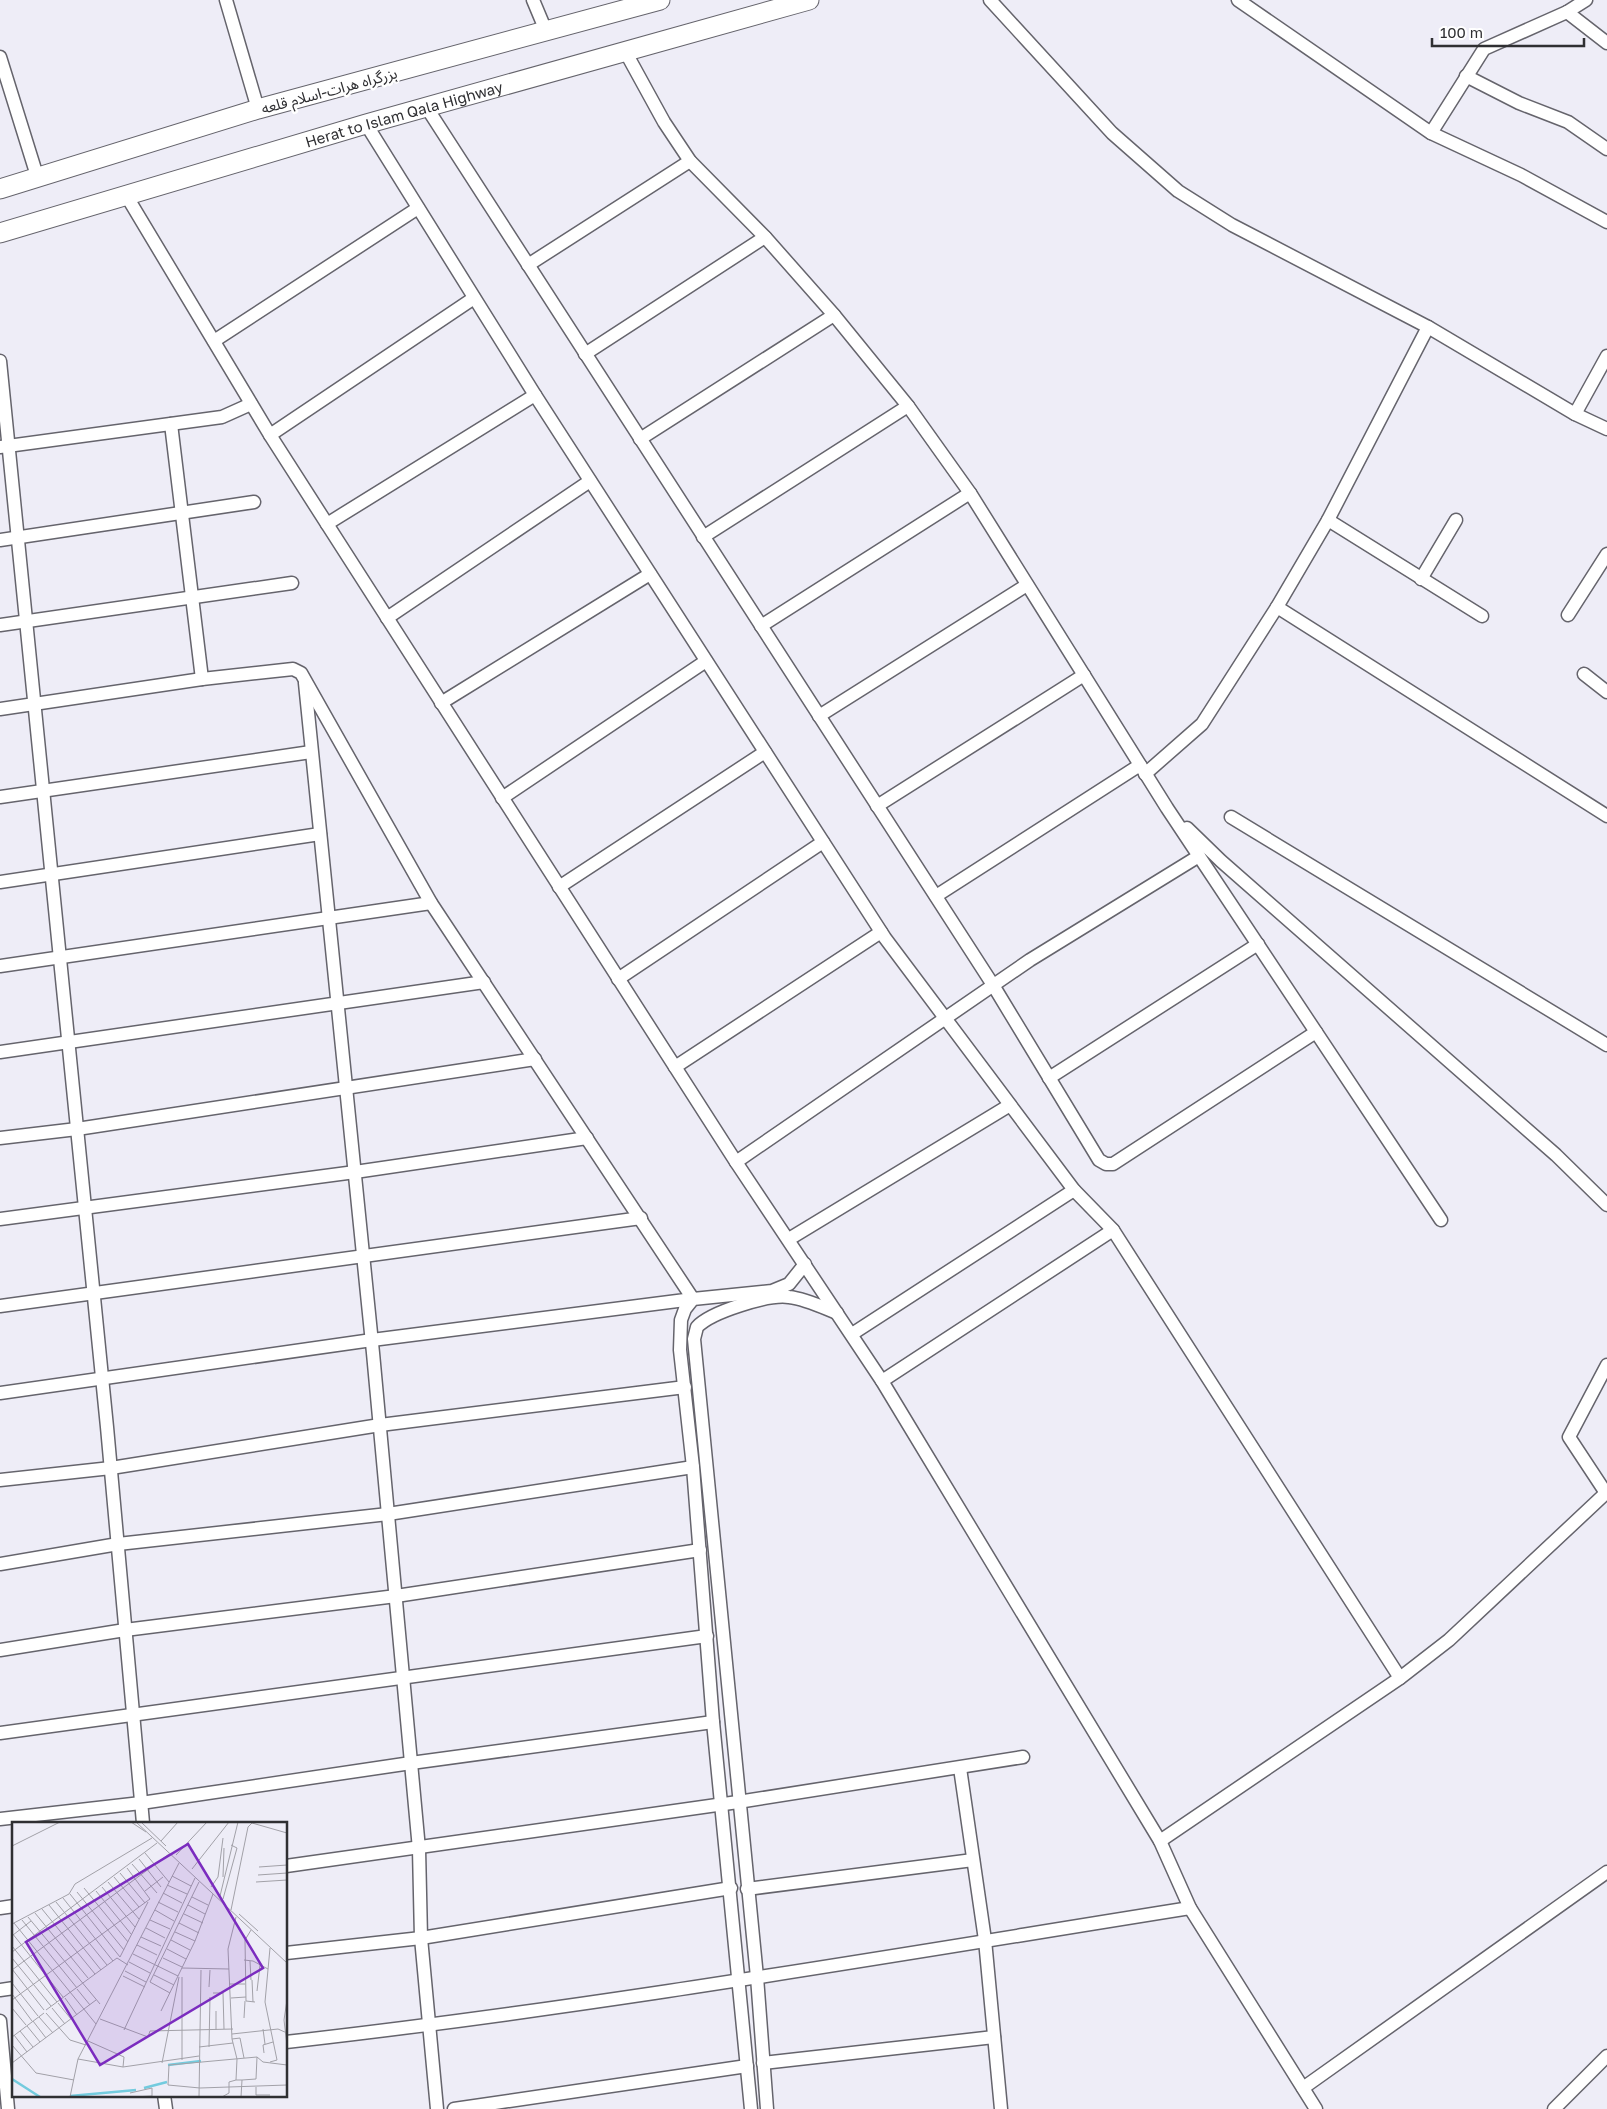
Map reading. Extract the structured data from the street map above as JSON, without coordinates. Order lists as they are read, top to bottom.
{
  "streets": {
    "highway": ["بزرگراه هرات-اسلام قلعه", "Herat to Islam Qala Highway"]
  },
  "scale_bar": "100 m"
}
